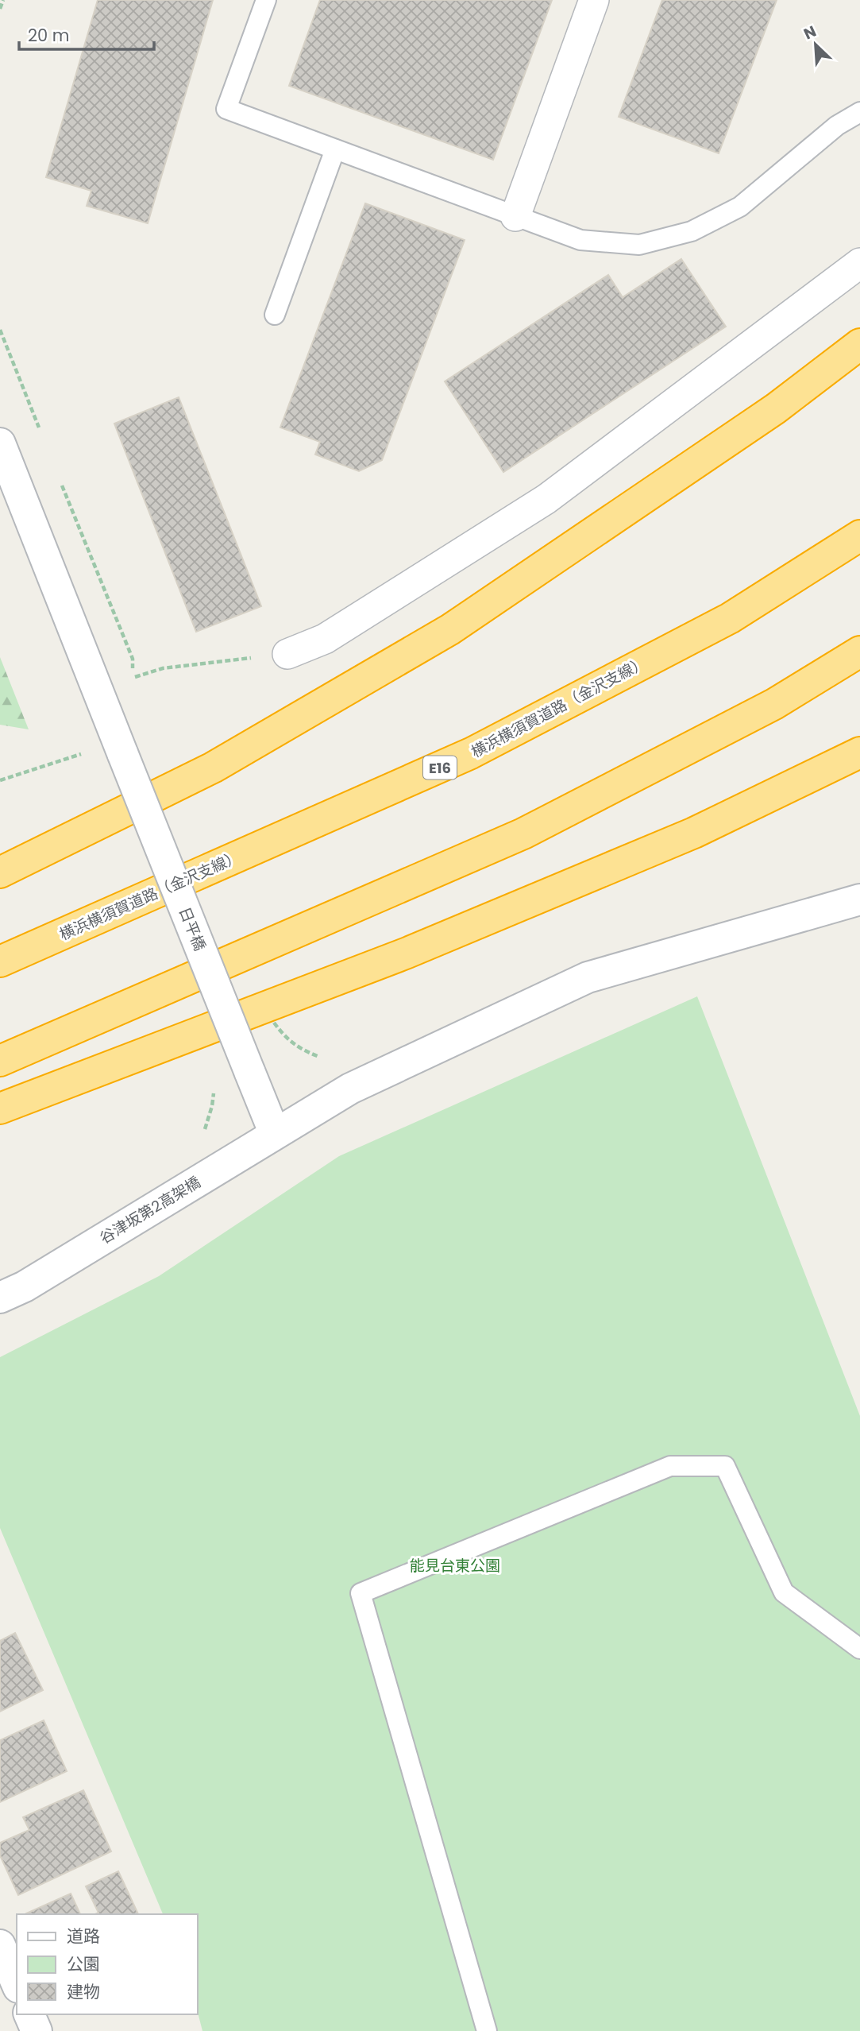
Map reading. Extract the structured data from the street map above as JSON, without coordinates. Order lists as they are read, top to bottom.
{
  "streets": {
    "highway": ["横浜横須賀道路（金沢支線）", "E16"],
    "street": ["日平橋", "谷津坂第2高架橋"]
  },
  "crossings": [
    ["日平橋", "谷津坂第2高架橋"]
  ],
  "parks": ["能見台東公園"],
  "legend": ["道路", "公園", "建物"],
  "scale_bar": "20 m",
  "north": "top left"
}
